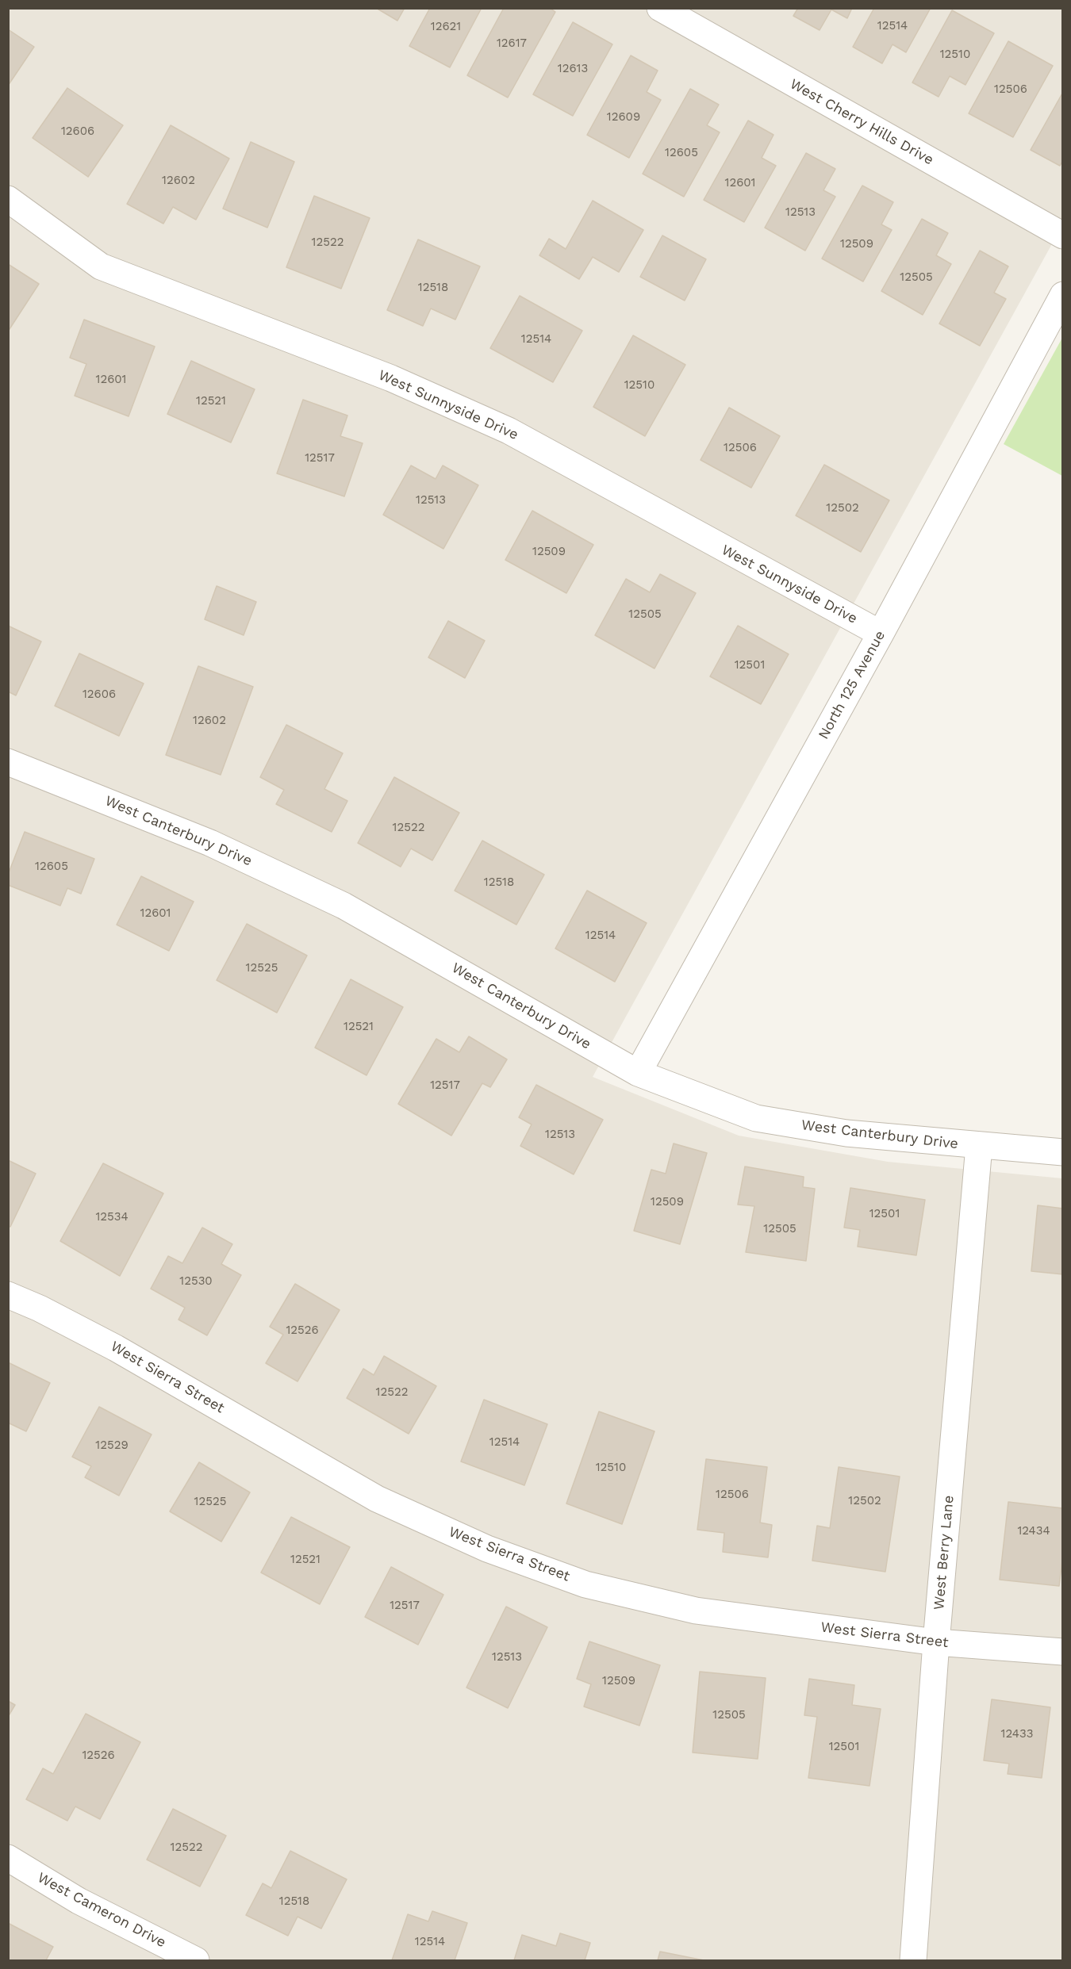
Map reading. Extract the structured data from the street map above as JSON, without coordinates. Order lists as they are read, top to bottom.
{
  "streets": {
    "street": [
      "West Cherry Hills Drive",
      "West Sunnyside Drive",
      "North 125 Avenue",
      "West Canterbury Drive",
      "West Sierra Street",
      "West Berry Lane",
      "West Cameron Drive"
    ]
  },
  "crossings": [
    ["West Sunnyside Drive", "North 125 Avenue"],
    ["North 125 Avenue", "West Canterbury Drive"],
    ["West Canterbury Drive", "West Berry Lane"],
    ["West Sierra Street", "West Berry Lane"]
  ],
  "house_numbers": [
    "12514",
    "12621",
    "12617",
    "12510",
    "12613",
    "12506",
    "12609",
    "12606",
    "12605",
    "12602",
    "12601",
    "12513",
    "12522",
    "12509",
    "12505",
    "12518",
    "12514",
    "12601",
    "12510",
    "12521",
    "12506",
    "12517",
    "12513",
    "12502",
    "12509",
    "12505",
    "12501",
    "12606",
    "12602",
    "12522",
    "12605",
    "12518",
    "12601",
    "12514",
    "12525",
    "12521",
    "12517",
    "12513",
    "12509",
    "12501",
    "12534",
    "12505",
    "12530",
    "12526",
    "12522",
    "12514",
    "12529",
    "12510",
    "12506",
    "12502",
    "12525",
    "12434",
    "12521",
    "12517",
    "12513",
    "12509",
    "12505",
    "12433",
    "12501",
    "12526",
    "12522",
    "12518",
    "12514"
  ]
}
